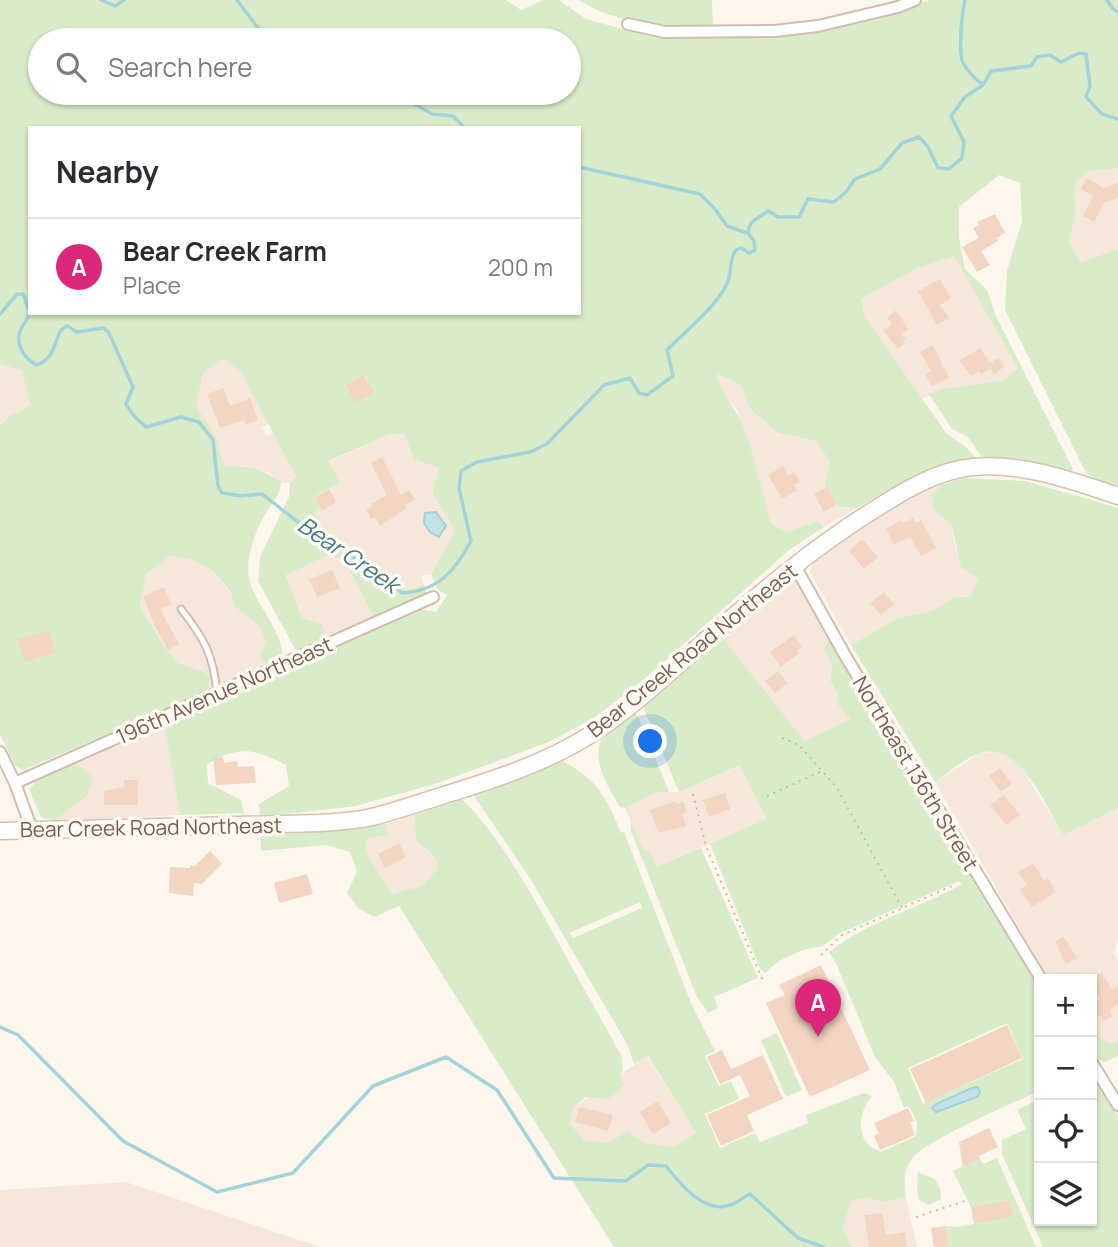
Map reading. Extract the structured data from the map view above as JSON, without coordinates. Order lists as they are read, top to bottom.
{
  "streets": {
    "street": ["Bear Creek Road Northeast", "196th Avenue Northeast", "Northeast 136th Street"]
  },
  "crossings": [
    ["Bear Creek Road Northeast", "Northeast 136th Street"]
  ],
  "water": ["Bear Creek"],
  "page": {
    "search": "Search here",
    "heading": "Nearby",
    "list": [
      {
        "mark": "A",
        "name": "Bear Creek Farm",
        "note": "Place",
        "value": "200 m"
      }
    ],
    "map_buttons": ["+", "−"],
    "pins": "A"
  }
}
